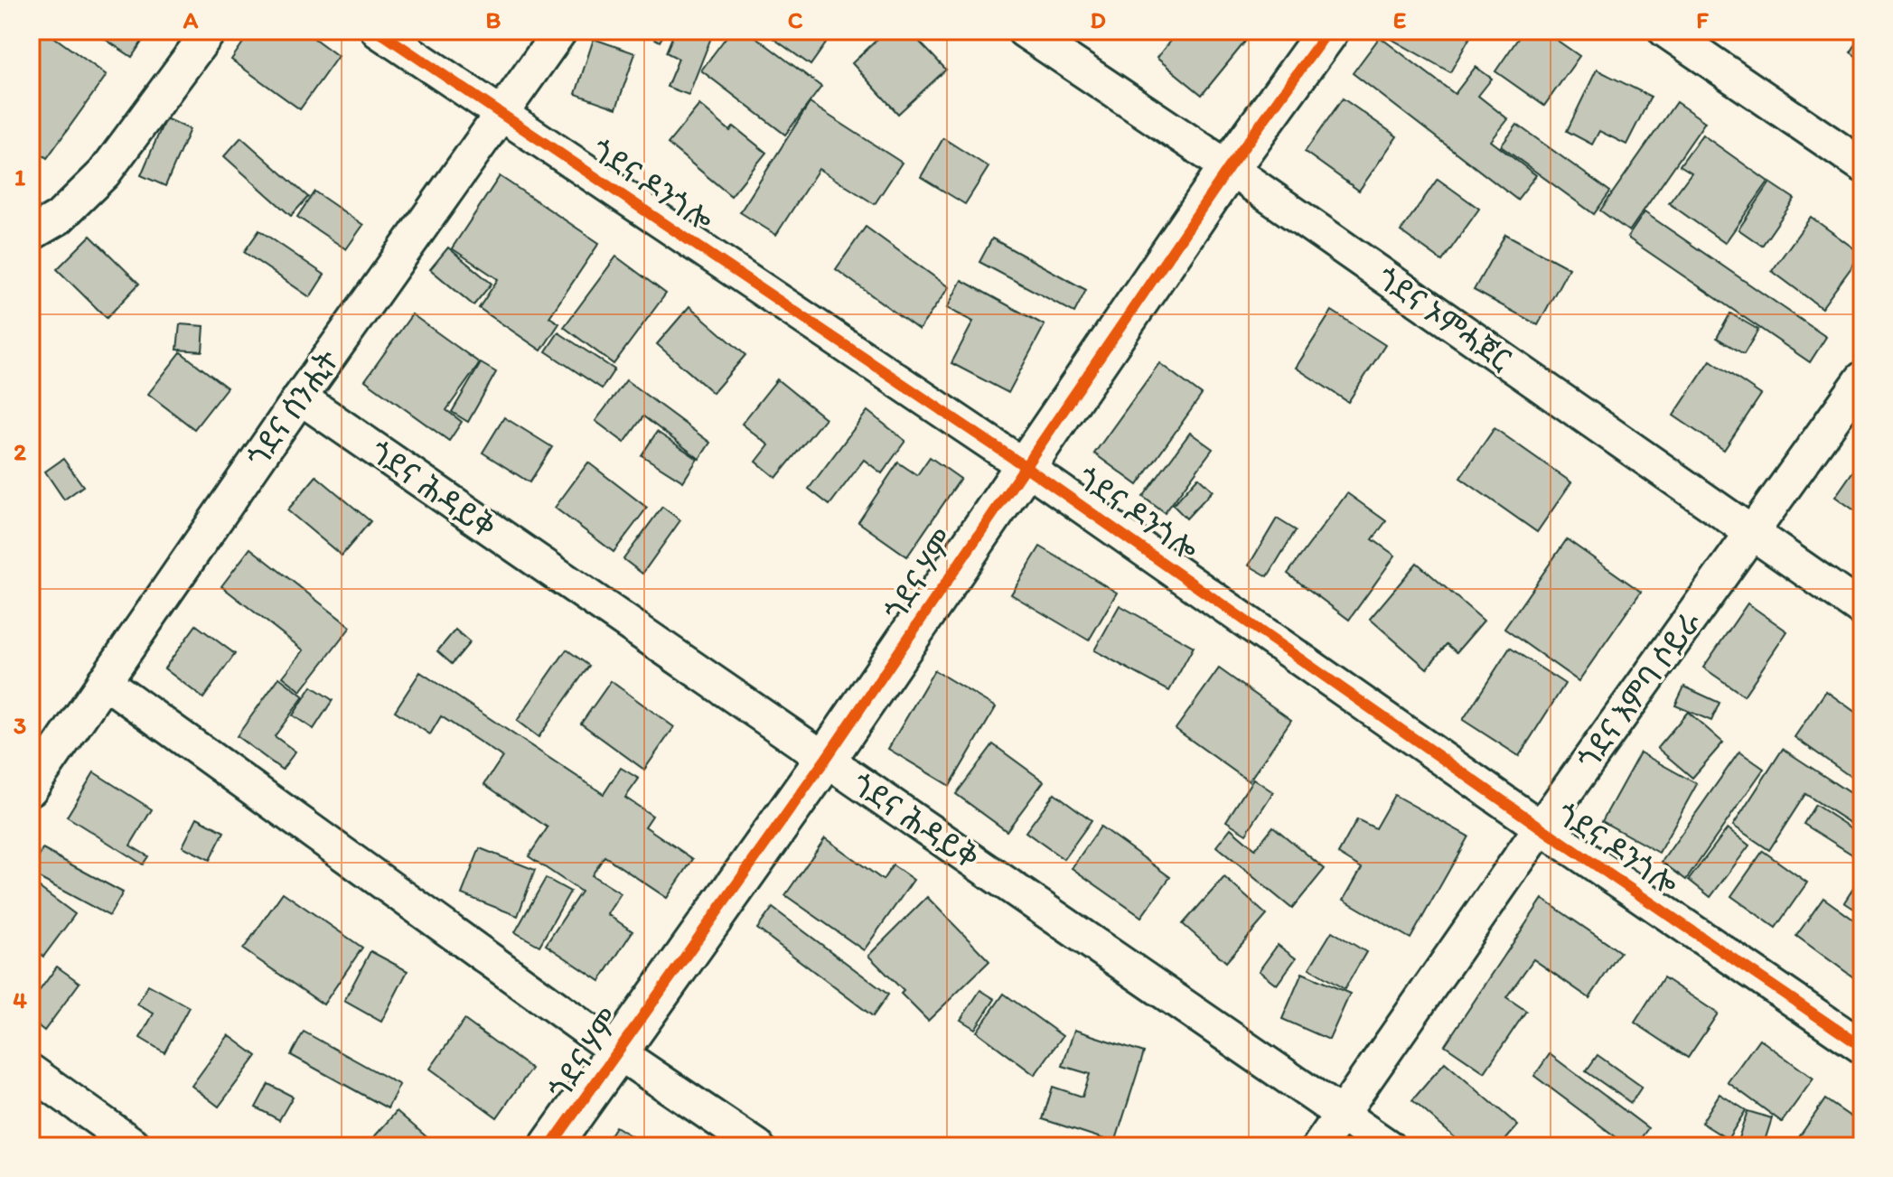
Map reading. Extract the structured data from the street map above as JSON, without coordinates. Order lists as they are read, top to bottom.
{
  "streets": {
    "street": [
      "ጎደና ዶንጎሎ",
      "ጎደና ኦምሓጀር",
      "ጎደና ሰንሒት",
      "ጎደና ሕዳይቅ",
      "ጎደና ሃም",
      "ጎደና እምባ ሶይራ"
    ]
  },
  "crossings": [
    ["ጎደና ዶንጎሎ", "ጎደና ሰንሒት"],
    ["ጎደና ዶንጎሎ", "ጎደና ሃም"],
    ["ጎደና ዶንጎሎ", "ጎደና እምባ ሶይራ"],
    ["ጎደና ኦምሓጀር", "ጎደና ሃም"],
    ["ጎደና ኦምሓጀር", "ጎደና እምባ ሶይራ"],
    ["ጎደና ሰንሒት", "ጎደና ሕዳይቅ"],
    ["ጎደና ሕዳይቅ", "ጎደና ሃም"],
    ["ጎደና ሕዳይቅ", "ጎደና እምባ ሶይራ"]
  ],
  "grid": {
    "columns": [
      "A",
      "B",
      "C",
      "D",
      "E",
      "F"
    ],
    "rows": [
      "1",
      "2",
      "3",
      "4"
    ]
  }
}
